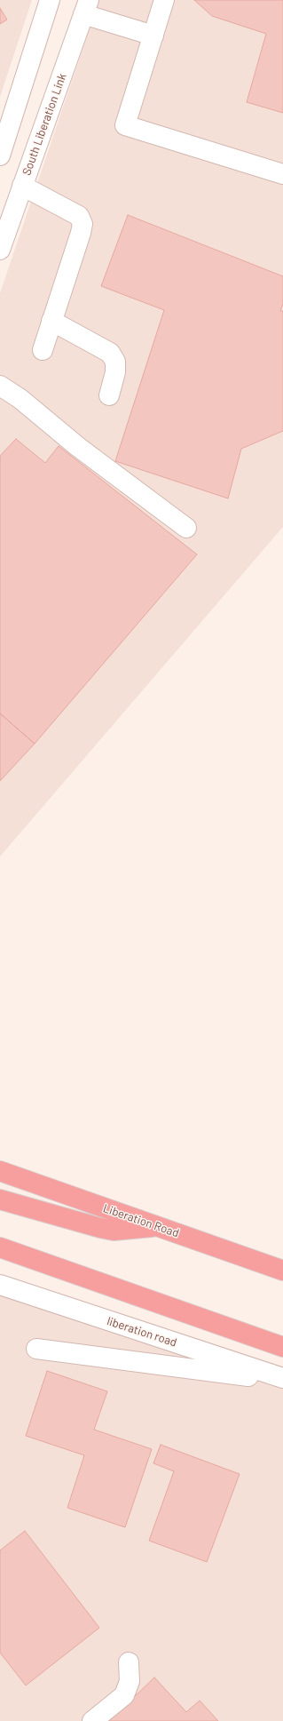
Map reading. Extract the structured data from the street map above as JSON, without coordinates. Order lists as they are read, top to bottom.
{
  "streets": {
    "highway": ["Liberation Road"],
    "street": ["South Liberation Link", "liberation road"]
  }
}
